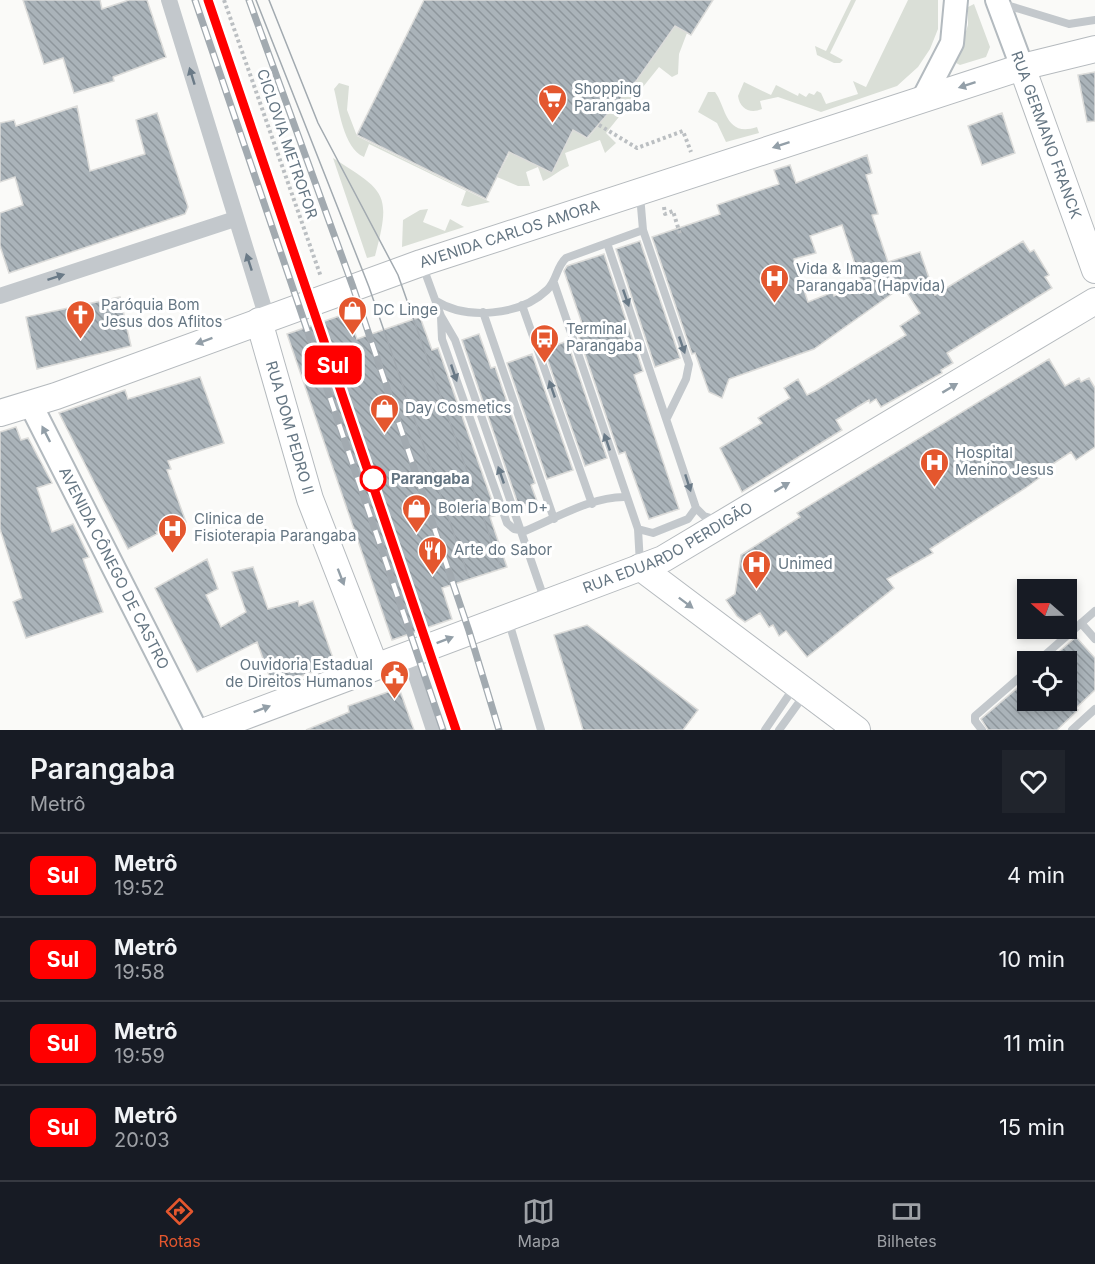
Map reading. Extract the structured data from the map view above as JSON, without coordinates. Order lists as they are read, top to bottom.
{
  "streets": {
    "main road": [
      "RUA GERMANO FRANCK",
      "AVENIDA CARLOS AMORA",
      "RUA DOM PEDRO II",
      "RUA EDUARDO PERDIGÃO",
      "AVENIDA CÔNEGO DE CASTRO"
    ],
    "path": ["CICLOVIA METROFOR"]
  },
  "crossings": [
    ["RUA GERMANO FRANCK", "AVENIDA CARLOS AMORA"],
    ["CICLOVIA METROFOR", "AVENIDA CARLOS AMORA"],
    ["AVENIDA CARLOS AMORA", "RUA DOM PEDRO II"],
    ["AVENIDA CARLOS AMORA", "AVENIDA CÔNEGO DE CASTRO"],
    ["RUA DOM PEDRO II", "RUA EDUARDO PERDIGÃO"]
  ],
  "one_way": ["AVENIDA CARLOS AMORA", "RUA EDUARDO PERDIGÃO", "AVENIDA CÔNEGO DE CASTRO"],
  "places": {
    "supermarket": ["Shopping Parangaba"],
    "hospital": [
      "Vida & Imagem Parangaba (Hapvida)",
      "Hospital Menino Jesus",
      "Clinica de Fisioterapia Parangaba",
      "Unimed"
    ],
    "shop": ["DC Linge", "Day Cosmetics", "Boleria Bom D+"],
    "church": ["Paróquia Bom Jesus dos Aflitos"],
    "bus stop": ["Terminal Parangaba"],
    "other": ["Parangaba"],
    "restaurant": ["Arte do Sabor"],
    "public building": ["Ouvidoria Estadual de Direitos Humanos"]
  },
  "lines": ["metro line Sul"],
  "north": "left",
  "page": {
    "on_map": "Sul",
    "heading": ["Parangaba", "Metrô"],
    "list": [
      {
        "mark": "Sul",
        "name": "Metrô",
        "note": "19:52",
        "value": "4 min"
      },
      {
        "mark": "Sul",
        "name": "Metrô",
        "note": "19:58",
        "value": "10 min"
      },
      {
        "mark": "Sul",
        "name": "Metrô",
        "note": "19:59",
        "value": "11 min"
      },
      {
        "mark": "Sul",
        "name": "Metrô",
        "note": "20:03",
        "value": "15 min"
      }
    ],
    "tabs": ["Rotas", "Mapa", "Bilhetes"]
  }
}
